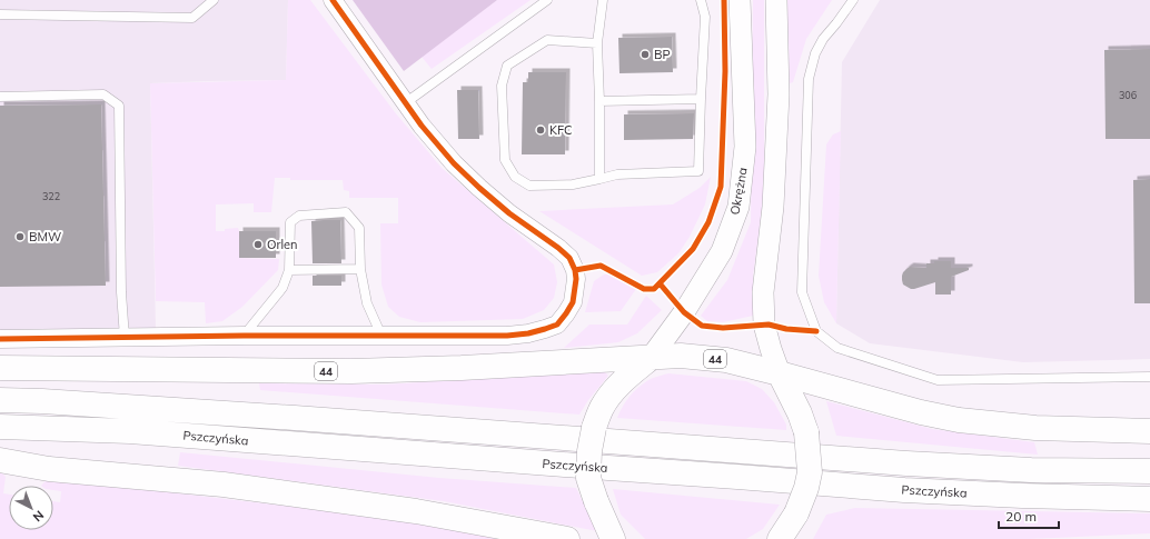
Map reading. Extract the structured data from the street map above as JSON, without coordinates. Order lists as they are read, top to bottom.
{
  "streets": {
    "main road": ["44", "Pszczyńska"],
    "street": ["Okrężna"]
  },
  "crossings": [
    ["Okrężna", "44"]
  ],
  "places": [
    "BP",
    "KFC",
    "BMW",
    "Orlen"
  ],
  "house_numbers": ["306", "322"],
  "scale_bar": "20 m",
  "north": "bottom right"
}
